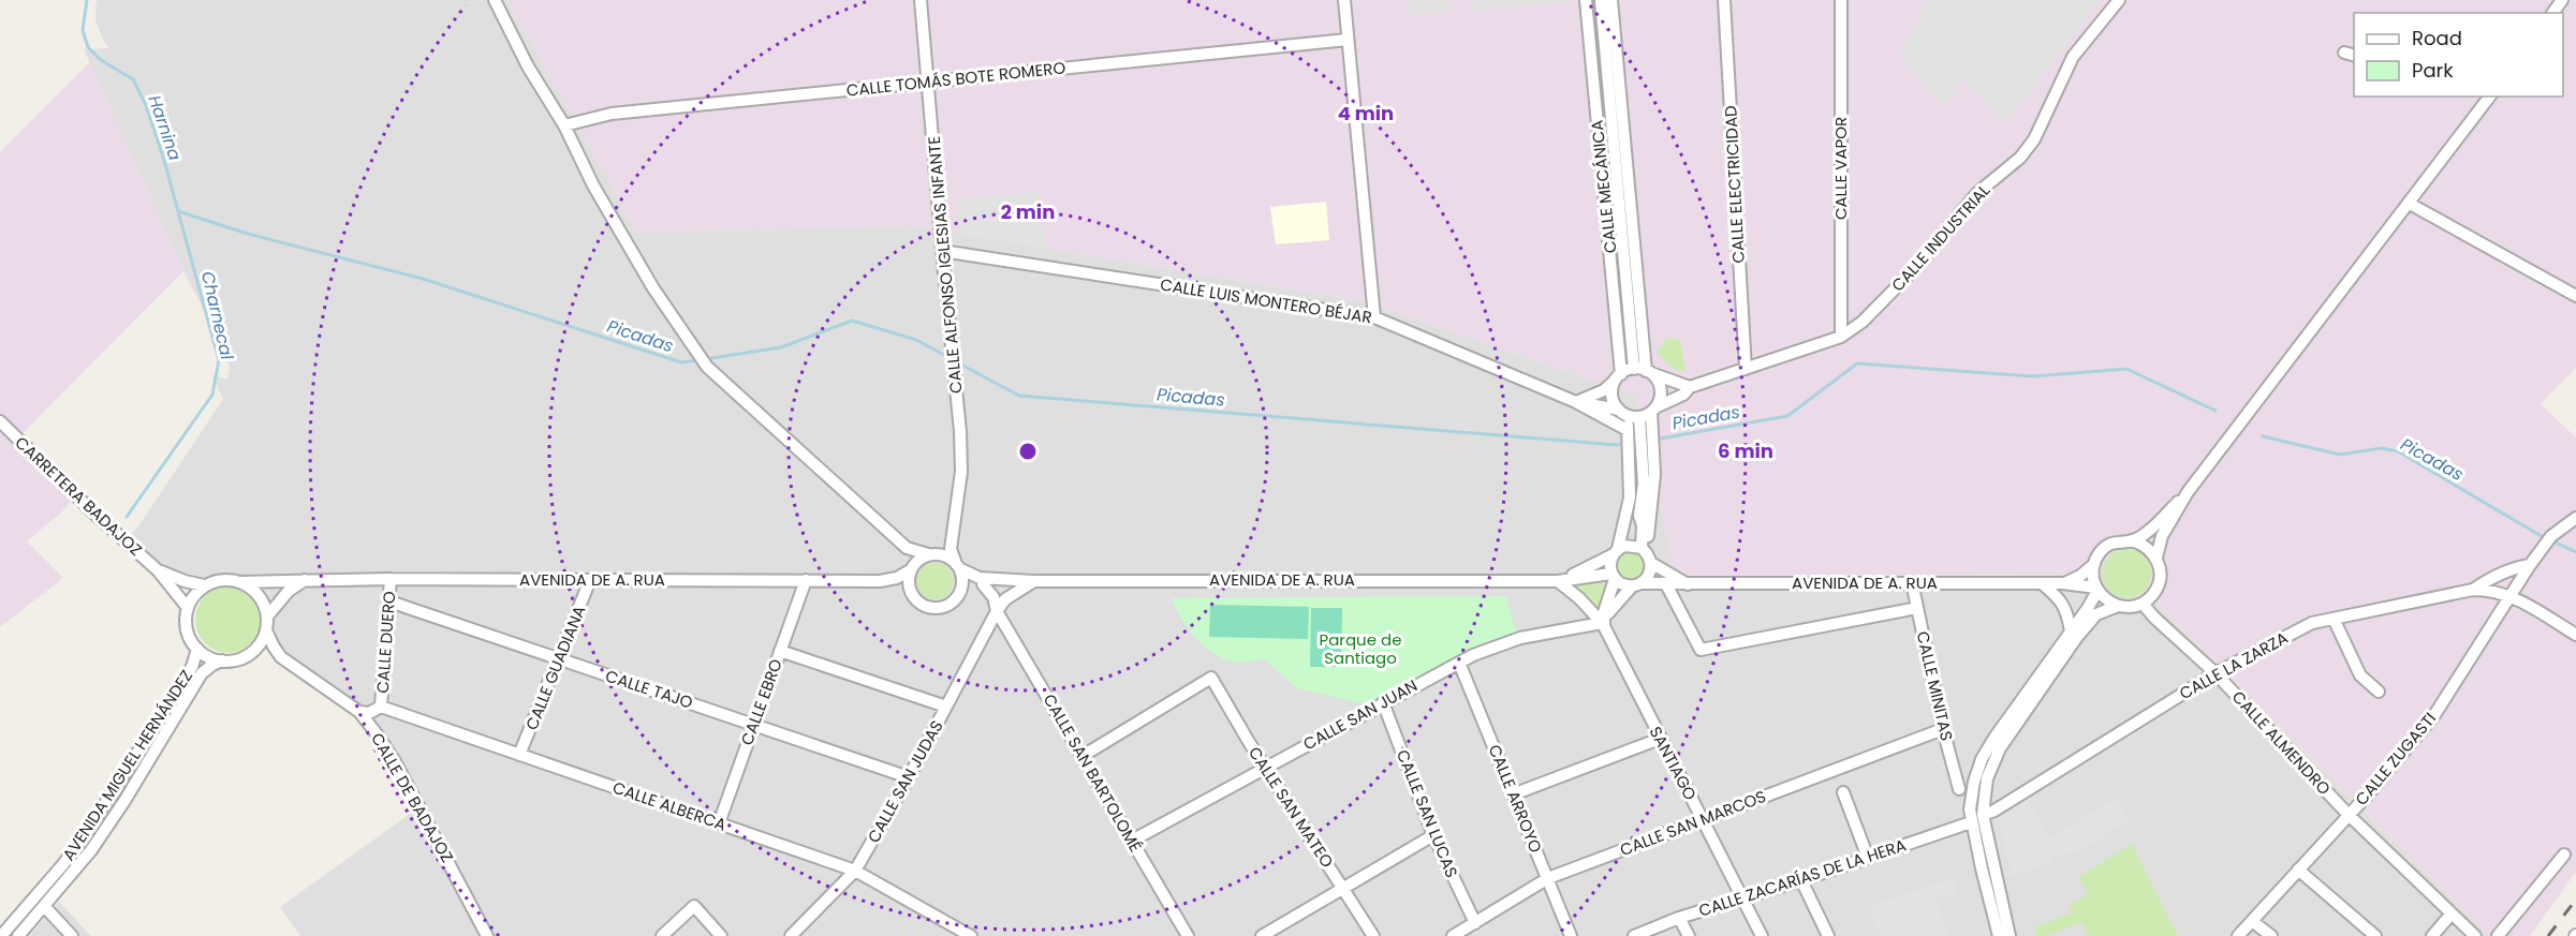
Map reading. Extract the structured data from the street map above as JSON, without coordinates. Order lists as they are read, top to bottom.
{
  "streets": {
    "street": [
      "CALLE TOMÁS BOTE ROMERO",
      "CALLE VAPOR",
      "CALLE ELECTRICIDAD",
      "CALLE MECÁNICA",
      "CALLE INDUSTRIAL",
      "CALLE ALFONSO IGLESIAS INFANTE",
      "CALLE LUIS MONTERO BÉJAR",
      "CARRETERA BADAJOZ",
      "AVENIDA DE A. RUA",
      "CALLE DUERO",
      "CALLE LA ZARZA",
      "CALLE GUADIANA",
      "CALLE MINITAS",
      "CALLE TAJO",
      "CALLE EBRO",
      "CALLE SAN JUAN",
      "CALLE ALMENDRO",
      "CALLE ZUGASTI",
      "SANTIAGO",
      "AVENIDA MIGUEL HERNÁNDEZ",
      "CALLE SAN BARTOLOMÉ",
      "CALLE SAN JUDAS",
      "CALLE DE BADAJOZ",
      "CALLE ARROYO",
      "CALLE ALBERCA",
      "CALLE SAN MATEO",
      "CALLE SAN LUCAS",
      "CALLE SAN MARCOS",
      "CALLE ZACARÍAS DE LA HERA"
    ]
  },
  "crossings": [
    ["CALLE TOMÁS BOTE ROMERO", "CALLE ALFONSO IGLESIAS INFANTE"],
    ["CALLE VAPOR", "CALLE INDUSTRIAL"],
    ["CALLE ELECTRICIDAD", "CALLE INDUSTRIAL"],
    ["CALLE MECÁNICA", "CALLE INDUSTRIAL"],
    ["CALLE MECÁNICA", "CALLE LUIS MONTERO BÉJAR"],
    ["CALLE INDUSTRIAL", "CALLE LUIS MONTERO BÉJAR"],
    ["CALLE ALFONSO IGLESIAS INFANTE", "CALLE LUIS MONTERO BÉJAR"],
    ["CALLE ALFONSO IGLESIAS INFANTE", "AVENIDA DE A. RUA"],
    ["CARRETERA BADAJOZ", "AVENIDA DE A. RUA"],
    ["CARRETERA BADAJOZ", "AVENIDA MIGUEL HERNÁNDEZ"],
    ["CARRETERA BADAJOZ", "CALLE DE BADAJOZ"],
    ["AVENIDA DE A. RUA", "CALLE DUERO"],
    ["AVENIDA DE A. RUA", "CALLE GUADIANA"],
    ["AVENIDA DE A. RUA", "CALLE MINITAS"],
    ["AVENIDA DE A. RUA", "CALLE EBRO"],
    ["AVENIDA DE A. RUA", "CALLE ALMENDRO"],
    ["AVENIDA DE A. RUA", "SANTIAGO"],
    ["AVENIDA DE A. RUA", "AVENIDA MIGUEL HERNÁNDEZ"],
    ["AVENIDA DE A. RUA", "CALLE SAN JUDAS"],
    ["AVENIDA DE A. RUA", "CALLE DE BADAJOZ"],
    ["CALLE DUERO", "CALLE TAJO"],
    ["CALLE DUERO", "CALLE ALBERCA"],
    ["CALLE LA ZARZA", "CALLE ALMENDRO"],
    ["CALLE LA ZARZA", "CALLE ZUGASTI"],
    ["CALLE GUADIANA", "CALLE TAJO"],
    ["CALLE GUADIANA", "CALLE ALBERCA"],
    ["CALLE MINITAS", "CALLE SAN MARCOS"],
    ["CALLE TAJO", "CALLE EBRO"],
    ["CALLE TAJO", "CALLE SAN JUDAS"],
    ["CALLE EBRO", "CALLE ALBERCA"],
    ["CALLE SAN JUAN", "SANTIAGO"],
    ["CALLE SAN JUAN", "CALLE SAN BARTOLOMÉ"],
    ["CALLE SAN JUAN", "CALLE ARROYO"],
    ["CALLE SAN JUAN", "CALLE SAN MATEO"],
    ["CALLE SAN JUAN", "CALLE SAN LUCAS"],
    ["CALLE ALMENDRO", "CALLE ZUGASTI"],
    ["SANTIAGO", "CALLE SAN MARCOS"],
    ["SANTIAGO", "CALLE ZACARÍAS DE LA HERA"],
    ["AVENIDA MIGUEL HERNÁNDEZ", "CALLE DE BADAJOZ"],
    ["CALLE SAN BARTOLOMÉ", "CALLE SAN JUDAS"],
    ["CALLE SAN BARTOLOMÉ", "CALLE SAN MATEO"],
    ["CALLE SAN JUDAS", "CALLE ALBERCA"],
    ["CALLE ARROYO", "CALLE SAN MARCOS"],
    ["CALLE SAN LUCAS", "CALLE SAN MARCOS"]
  ],
  "water": ["Harnina", "Charnecal", "Picadas"],
  "parks": ["Parque de Santiago"],
  "legend": ["Road", "Park"],
  "rings": ["4 min", "2 min", "6 min"]
}
